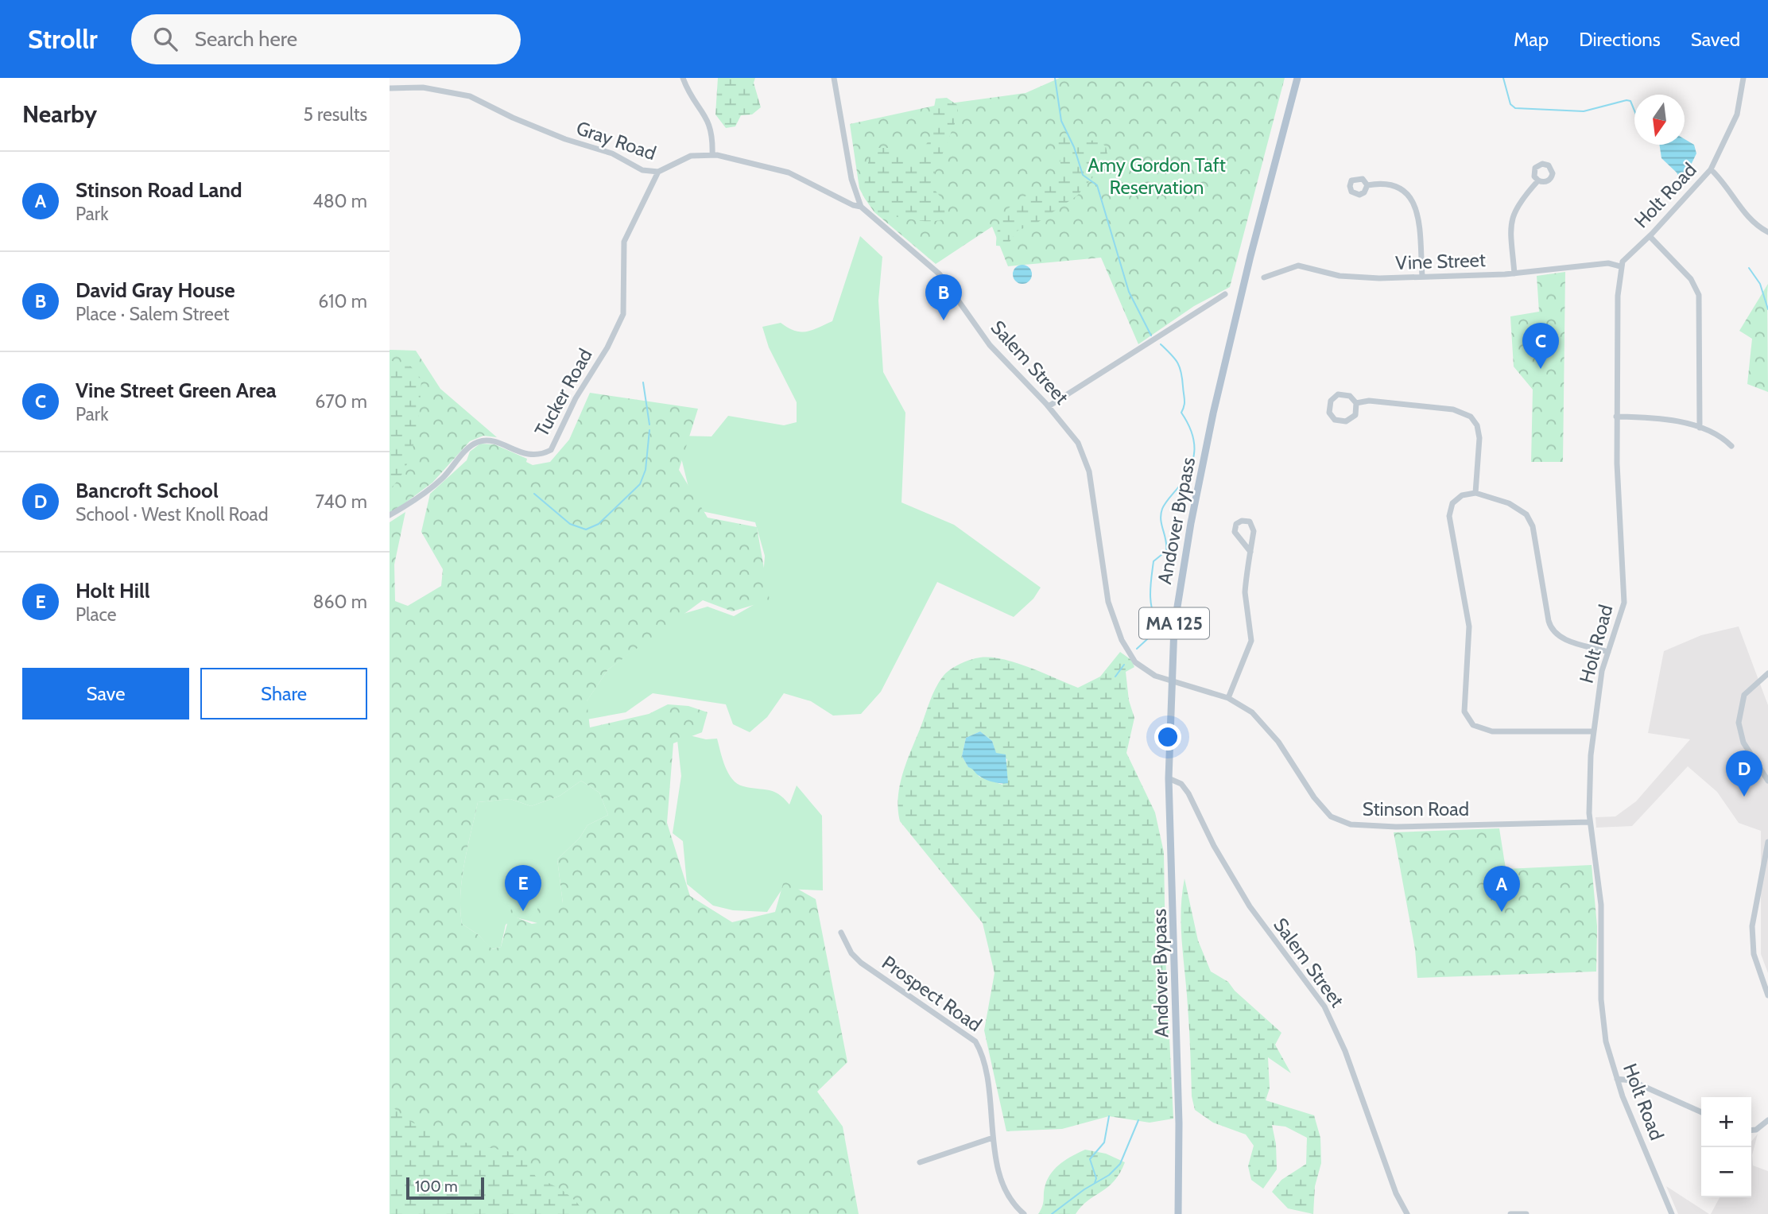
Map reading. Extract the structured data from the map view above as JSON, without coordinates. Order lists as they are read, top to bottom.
{
  "streets": {
    "main road": ["Andover Bypass", "MA 125"],
    "street": [
      "Gray Road",
      "Holt Road",
      "Vine Street",
      "Salem Street",
      "Tucker Road",
      "Stinson Road",
      "Prospect Road"
    ]
  },
  "crossings": [
    ["Gray Road", "Salem Street"],
    ["Gray Road", "Tucker Road"],
    ["Holt Road", "Vine Street"],
    ["Holt Road", "Stinson Road"],
    ["Salem Street", "Andover Bypass"],
    ["Salem Street", "Stinson Road"],
    ["Andover Bypass", "Stinson Road"]
  ],
  "parks": ["Amy Gordon Taft Reservation"],
  "scale_bar": "100 m",
  "north": "bottom",
  "page": {
    "header": "Strollr",
    "search": "Search here",
    "nav": ["Map", "Directions", "Saved"],
    "heading": ["Nearby", "5 results"],
    "list": [
      {
        "mark": "A",
        "name": "Stinson Road Land",
        "note": "Park",
        "value": "480 m"
      },
      {
        "mark": "B",
        "name": "David Gray House",
        "note": "Place · Salem Street",
        "value": "610 m"
      },
      {
        "mark": "C",
        "name": "Vine Street Green Area",
        "note": "Park",
        "value": "670 m"
      },
      {
        "mark": "D",
        "name": "Bancroft School",
        "note": "School · West Knoll Road",
        "value": "740 m"
      },
      {
        "mark": "E",
        "name": "Holt Hill",
        "note": "Place",
        "value": "860 m"
      }
    ],
    "pins": [
      "B",
      "C",
      "D",
      "E",
      "A"
    ],
    "buttons": ["Save", "Share"],
    "map_buttons": ["+", "−"],
    "scale": "100 m"
  }
}
